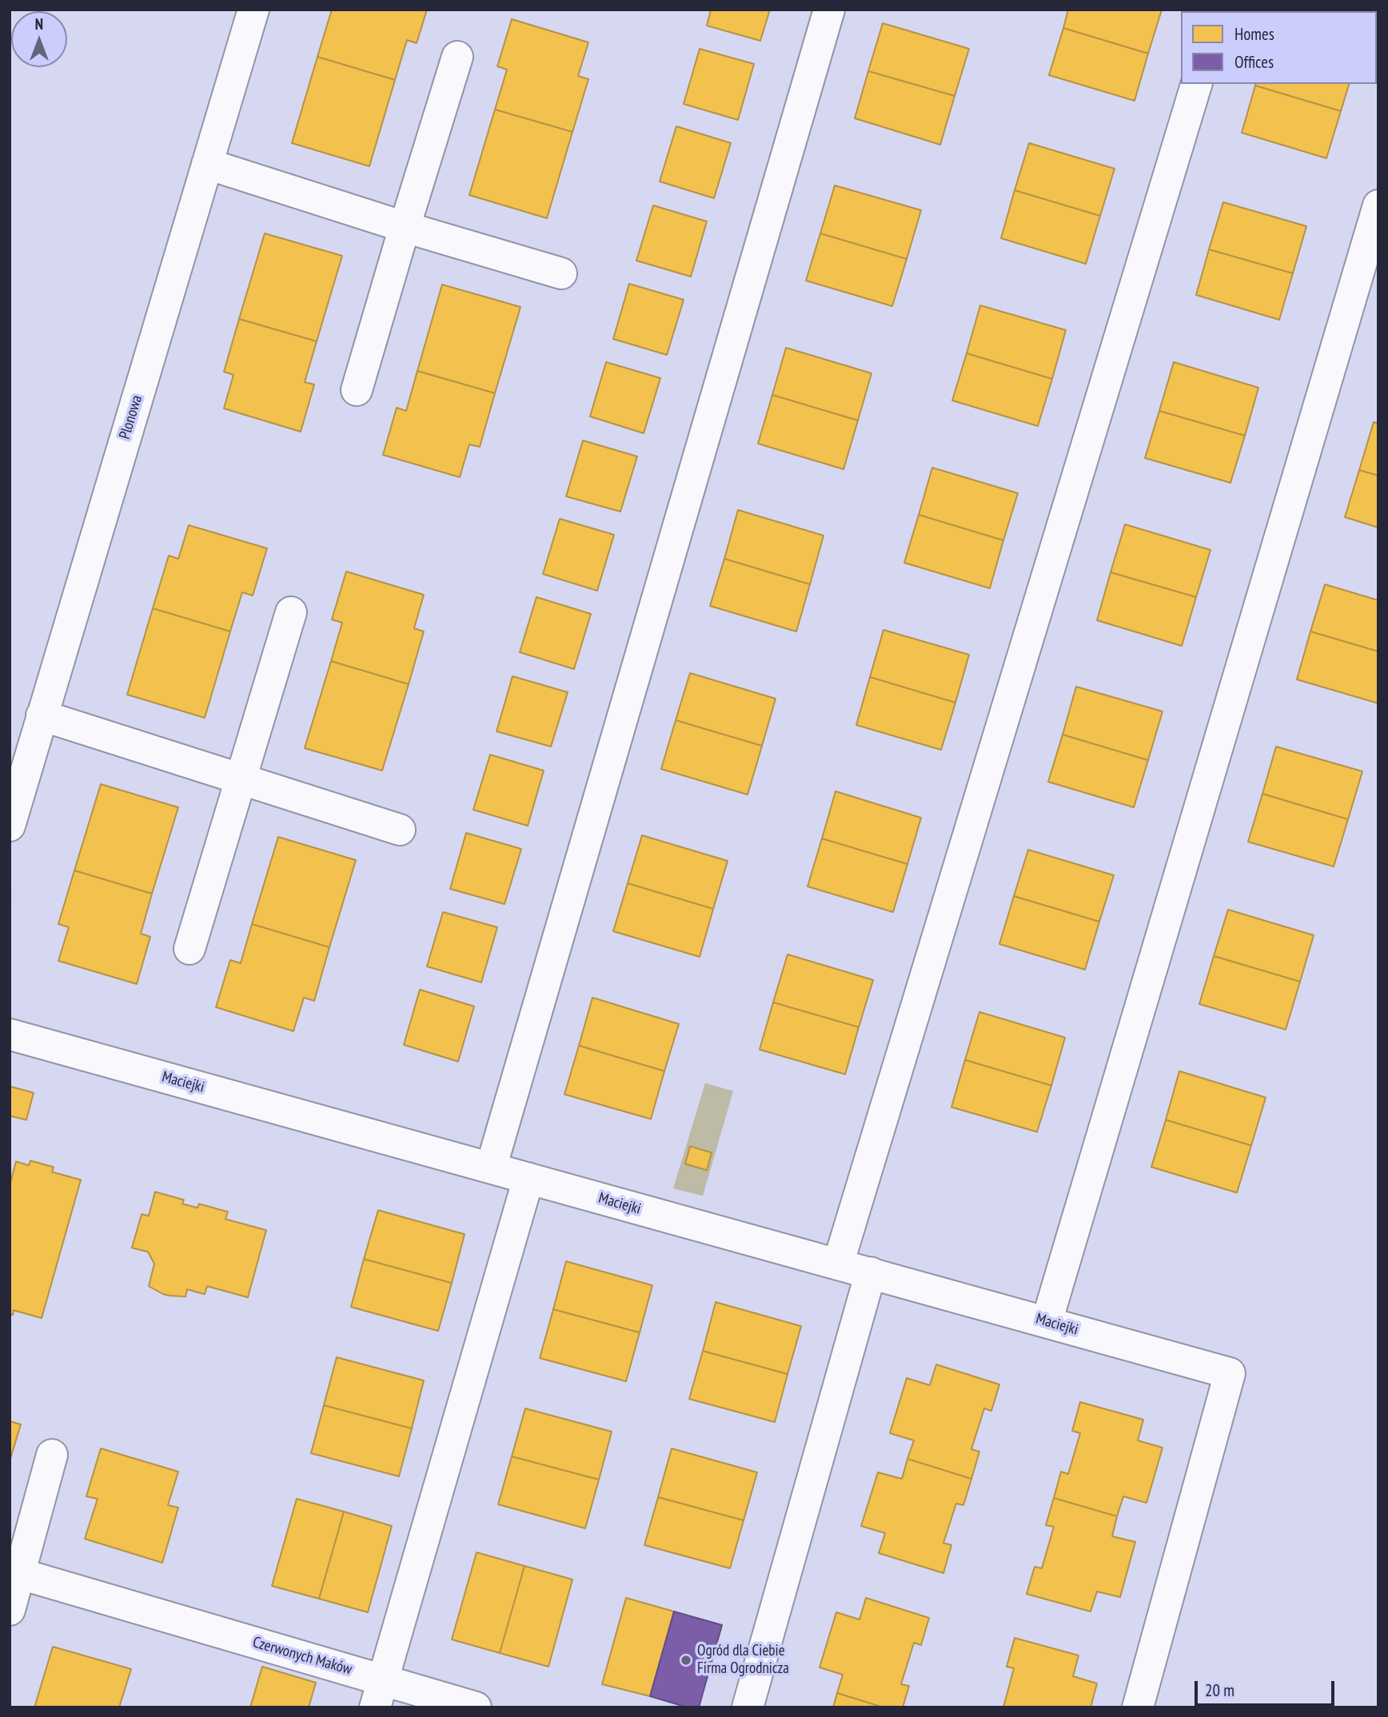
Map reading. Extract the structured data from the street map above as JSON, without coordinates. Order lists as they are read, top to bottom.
{
  "streets": {
    "street": ["Plonowa", "Maciejki", "Czerwonych Maków"]
  },
  "places": ["Ogród dla Ciebie Firma Ogrodnicza"],
  "legend": ["Homes", "Offices"],
  "scale_bar": "20 m",
  "north": "top"
}
